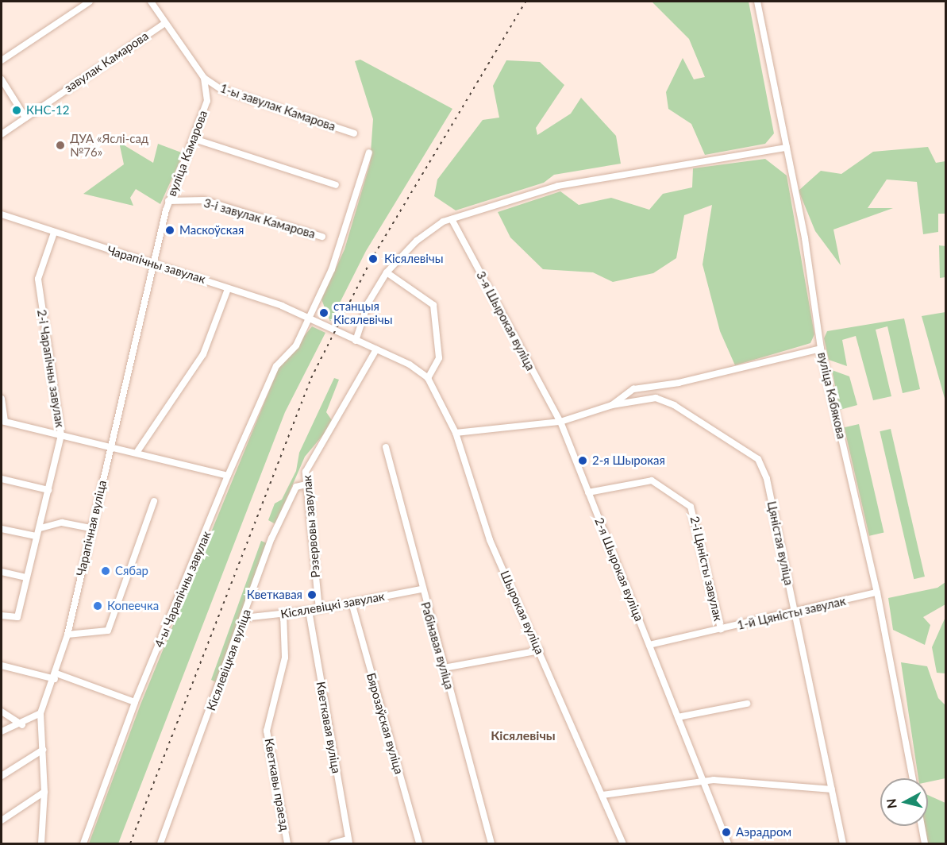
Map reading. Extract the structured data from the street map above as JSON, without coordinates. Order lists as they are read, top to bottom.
{
  "streets": {
    "street": [
      "завулак Камарова",
      "1-ы завулак Камарова",
      "вуліца Камарова",
      "3-і завулак Камарова",
      "Чарапічны завулак",
      "3-я Шырокая вуліца",
      "2-і Чарапічны завулак",
      "вуліца Кабякова",
      "Рэзервовы завулак",
      "Чарапічная вуліца",
      "Цяністая вуліца",
      "2-і Цяністы завулак",
      "2-я Шырокая вуліца",
      "4-ы Чарапічны завулак",
      "Кісялевіцкі завулак",
      "Шырокая вуліца",
      "1-й Цяністы завулак",
      "Рабінавая вуліца",
      "Кісялевіцкая вуліца",
      "Бярозаўская вуліца",
      "Кветкавая вуліца",
      "Кветкавы праезд"
    ]
  },
  "crossings": [
    ["завулак Камарова", "вуліца Камарова"],
    ["1-ы завулак Камарова", "вуліца Камарова"],
    ["вуліца Камарова", "3-і завулак Камарова"],
    ["вуліца Камарова", "Чарапічны завулак"],
    ["вуліца Камарова", "Чарапічная вуліца"],
    ["Чарапічны завулак", "2-і Чарапічны завулак"],
    ["Чарапічны завулак", "Чарапічная вуліца"],
    ["Чарапічны завулак", "4-ы Чарапічны завулак"],
    ["3-я Шырокая вуліца", "Цяністая вуліца"],
    ["3-я Шырокая вуліца", "2-я Шырокая вуліца"],
    ["вуліца Кабякова", "1-й Цяністы завулак"],
    ["Рэзервовы завулак", "Кісялевіцкі завулак"],
    ["Рэзервовы завулак", "Кісялевіцкая вуліца"],
    ["Цяністая вуліца", "2-я Шырокая вуліца"],
    ["Цяністая вуліца", "Шырокая вуліца"],
    ["Цяністая вуліца", "1-й Цяністы завулак"],
    ["2-і Цяністы завулак", "2-я Шырокая вуліца"],
    ["2-і Цяністы завулак", "1-й Цяністы завулак"],
    ["2-я Шырокая вуліца", "1-й Цяністы завулак"],
    ["Кісялевіцкі завулак", "Рабінавая вуліца"],
    ["Кісялевіцкі завулак", "Кісялевіцкая вуліца"],
    ["Кісялевіцкі завулак", "Бярозаўская вуліца"],
    ["Кісялевіцкі завулак", "Кветкавая вуліца"],
    ["Кісялевіцкі завулак", "Кветкавы праезд"]
  ],
  "districts": ["Кісялевічы"],
  "places": [
    "КНС-12",
    "ДУА «Яслі-сад №76»",
    "Маскоўская",
    "Кісялевічы",
    "станцыя Кісялевічы",
    "2-я Шырокая",
    "Сябар",
    "Кветкавая",
    "Копеечка",
    "Аэрадром"
  ],
  "north": "left"
}
